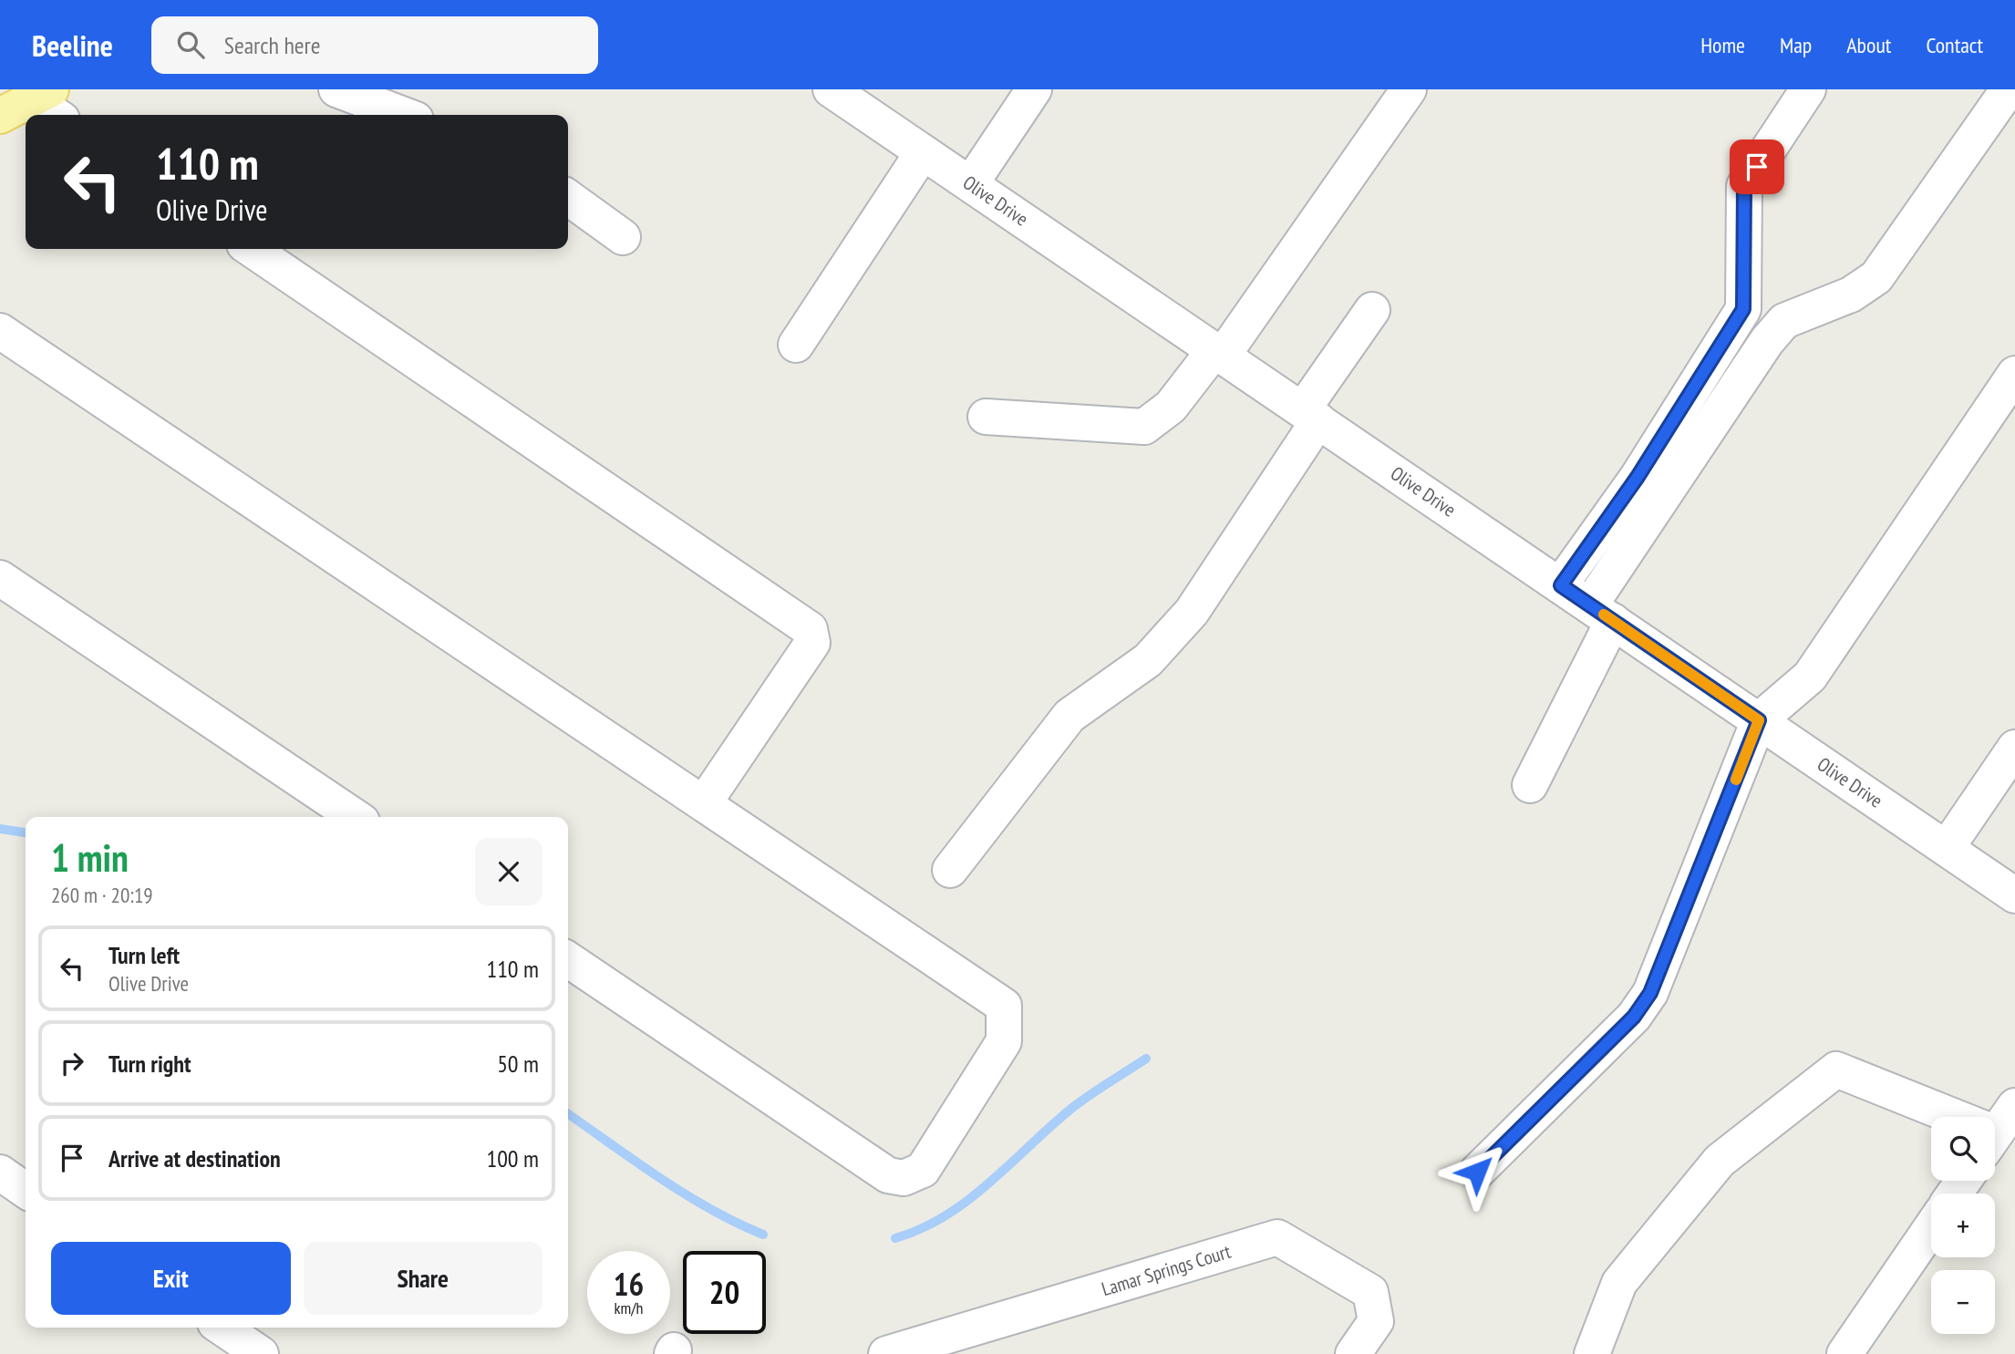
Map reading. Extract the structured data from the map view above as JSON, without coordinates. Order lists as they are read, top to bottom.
{
  "streets": {
    "street": ["Olive Drive", "Lamar Springs Court"]
  },
  "page": {
    "header": "Beeline",
    "search": "Search here",
    "nav": [
      "Home",
      "Map",
      "About",
      "Contact"
    ],
    "turn": ["110 m", "Olive Drive"],
    "heading": ["1 min", "260 m · 20:19"],
    "list": [
      {
        "name": "Turn left",
        "note": "Olive Drive",
        "value": "110 m"
      },
      {
        "name": "Turn right",
        "value": "50 m"
      },
      {
        "name": "Arrive at destination",
        "value": "100 m"
      }
    ],
    "map_buttons": ["+", "−"],
    "buttons": ["Exit", "Share"],
    "speed": "16 km/h",
    "limit": "20"
  }
}
